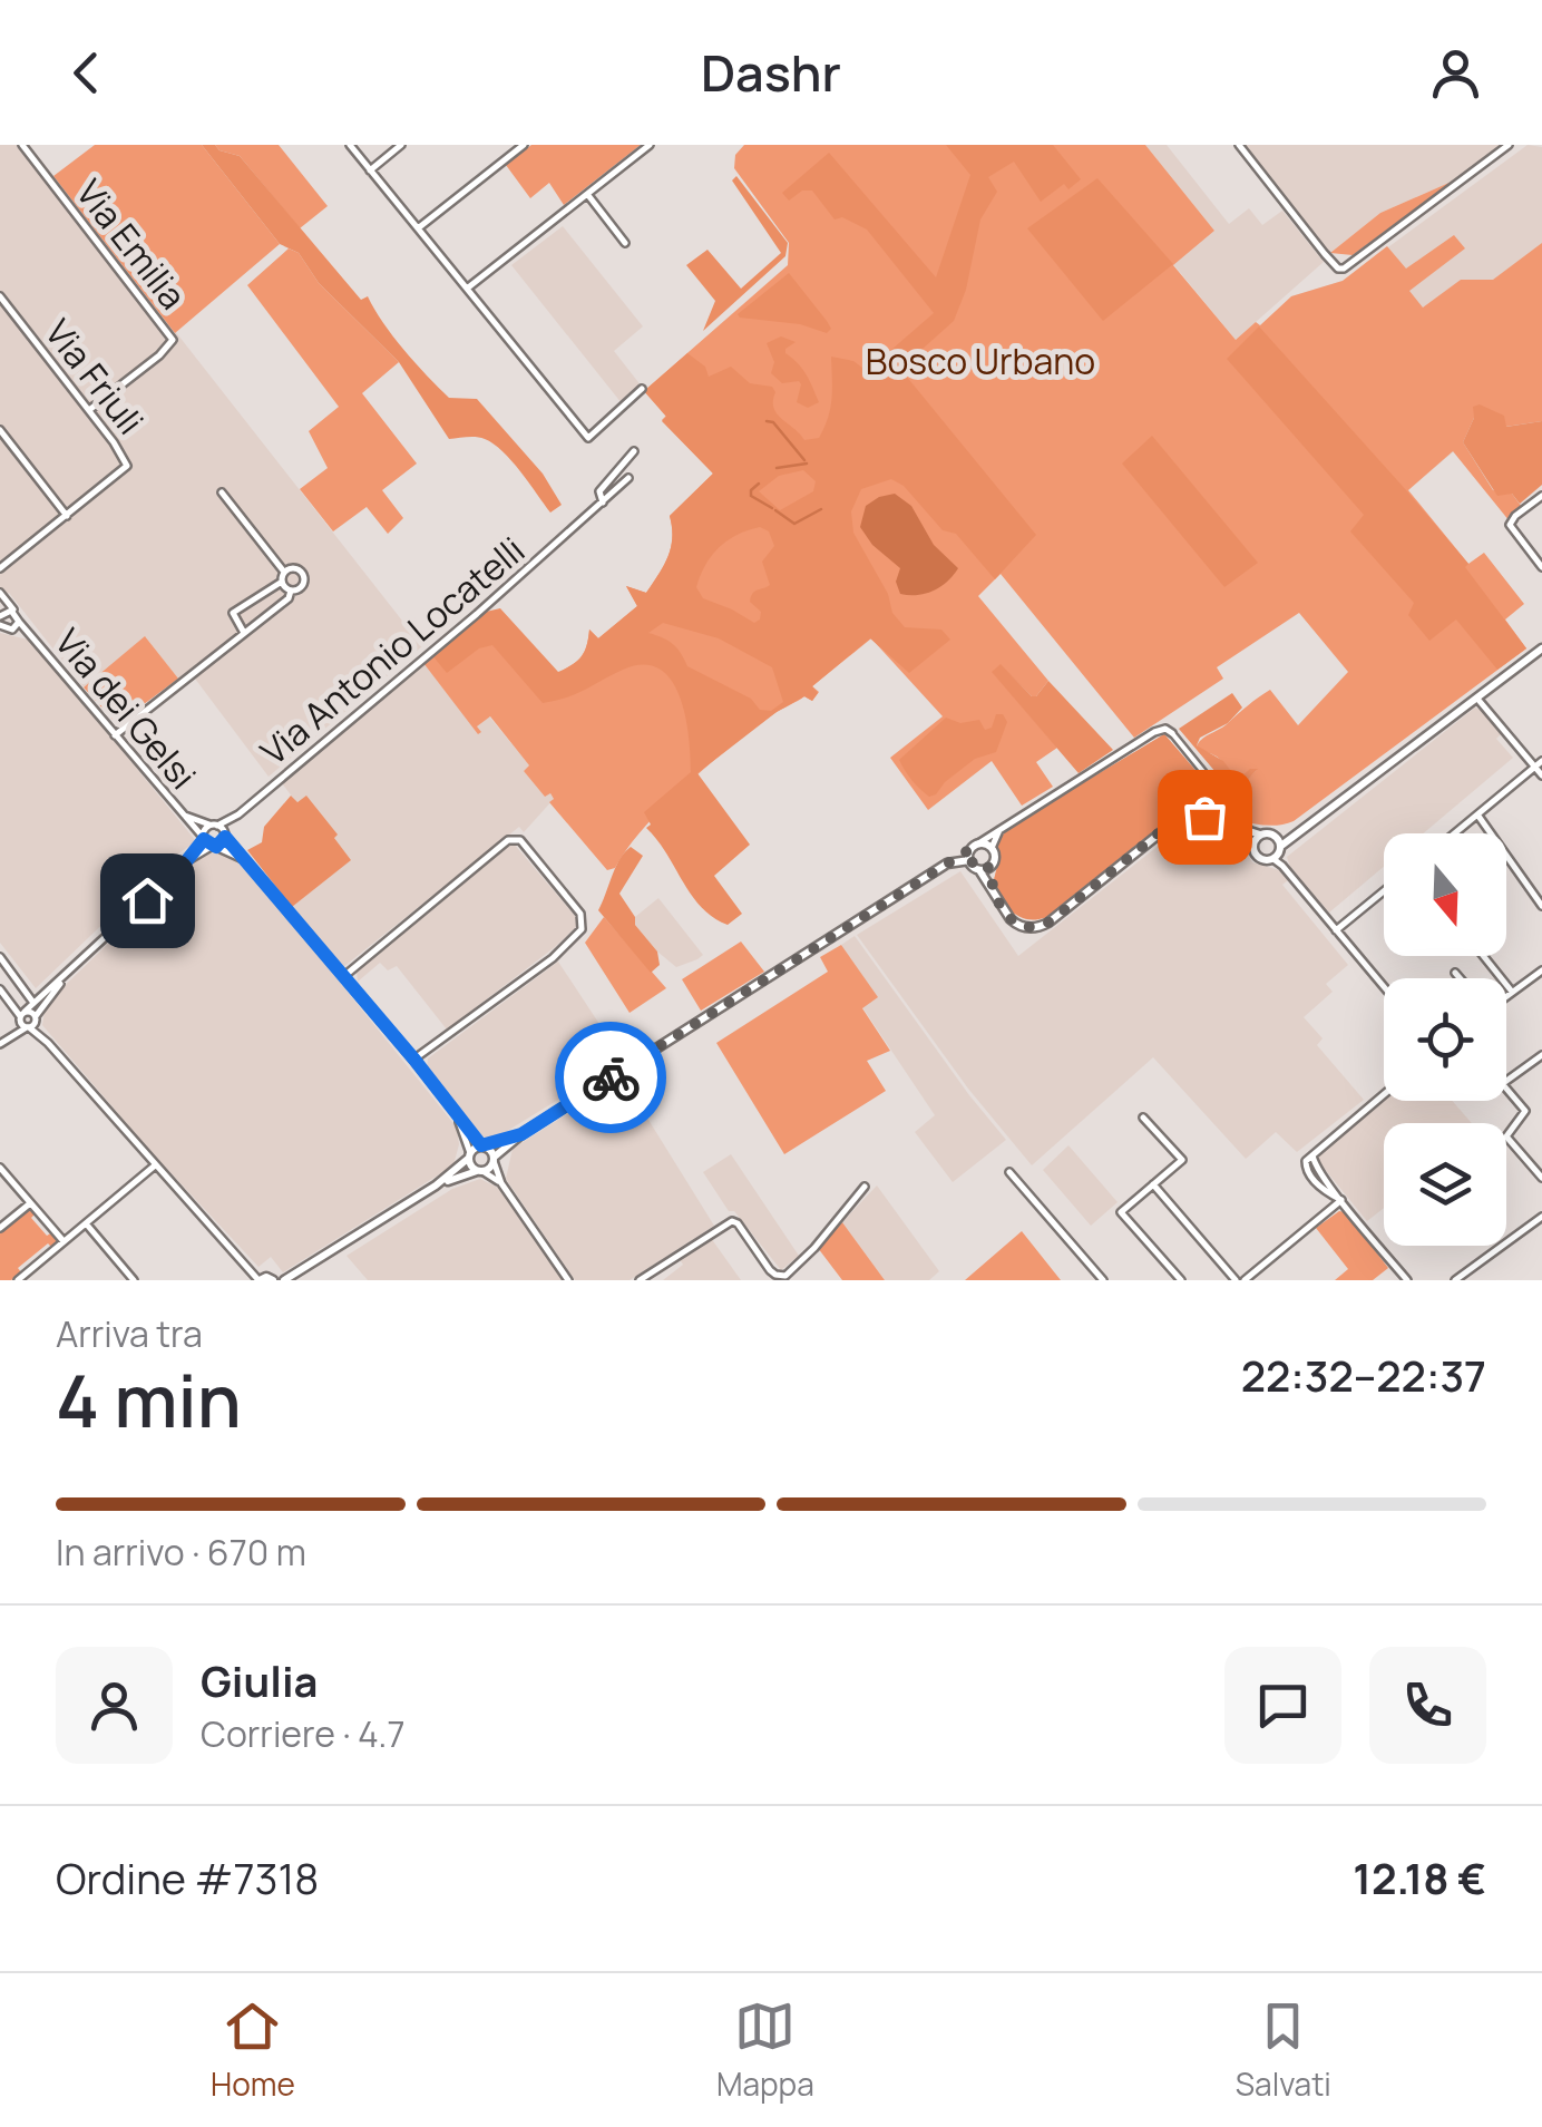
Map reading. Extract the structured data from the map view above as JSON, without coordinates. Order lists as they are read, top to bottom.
{
  "streets": {
    "street": [
      "Via Emilia",
      "Via Friuli",
      "Via Antonio Locatelli",
      "Via dei Gelsi"
    ]
  },
  "crossings": [
    ["Via Emilia", "Via Friuli"],
    ["Via Antonio Locatelli", "Via dei Gelsi"]
  ],
  "parks": ["Bosco Urbano"],
  "north": "bottom",
  "page": {
    "header": "Dashr",
    "heading": ["4 min", "Arriva tra", "22:32–22:37"],
    "panel": [
      "Giulia",
      "Corriere · 4.7",
      "Ordine #7318",
      "12.18 €"
    ],
    "bar": "In arrivo · 670 m",
    "tabs": ["Home", "Mappa", "Salvati"]
  }
}
